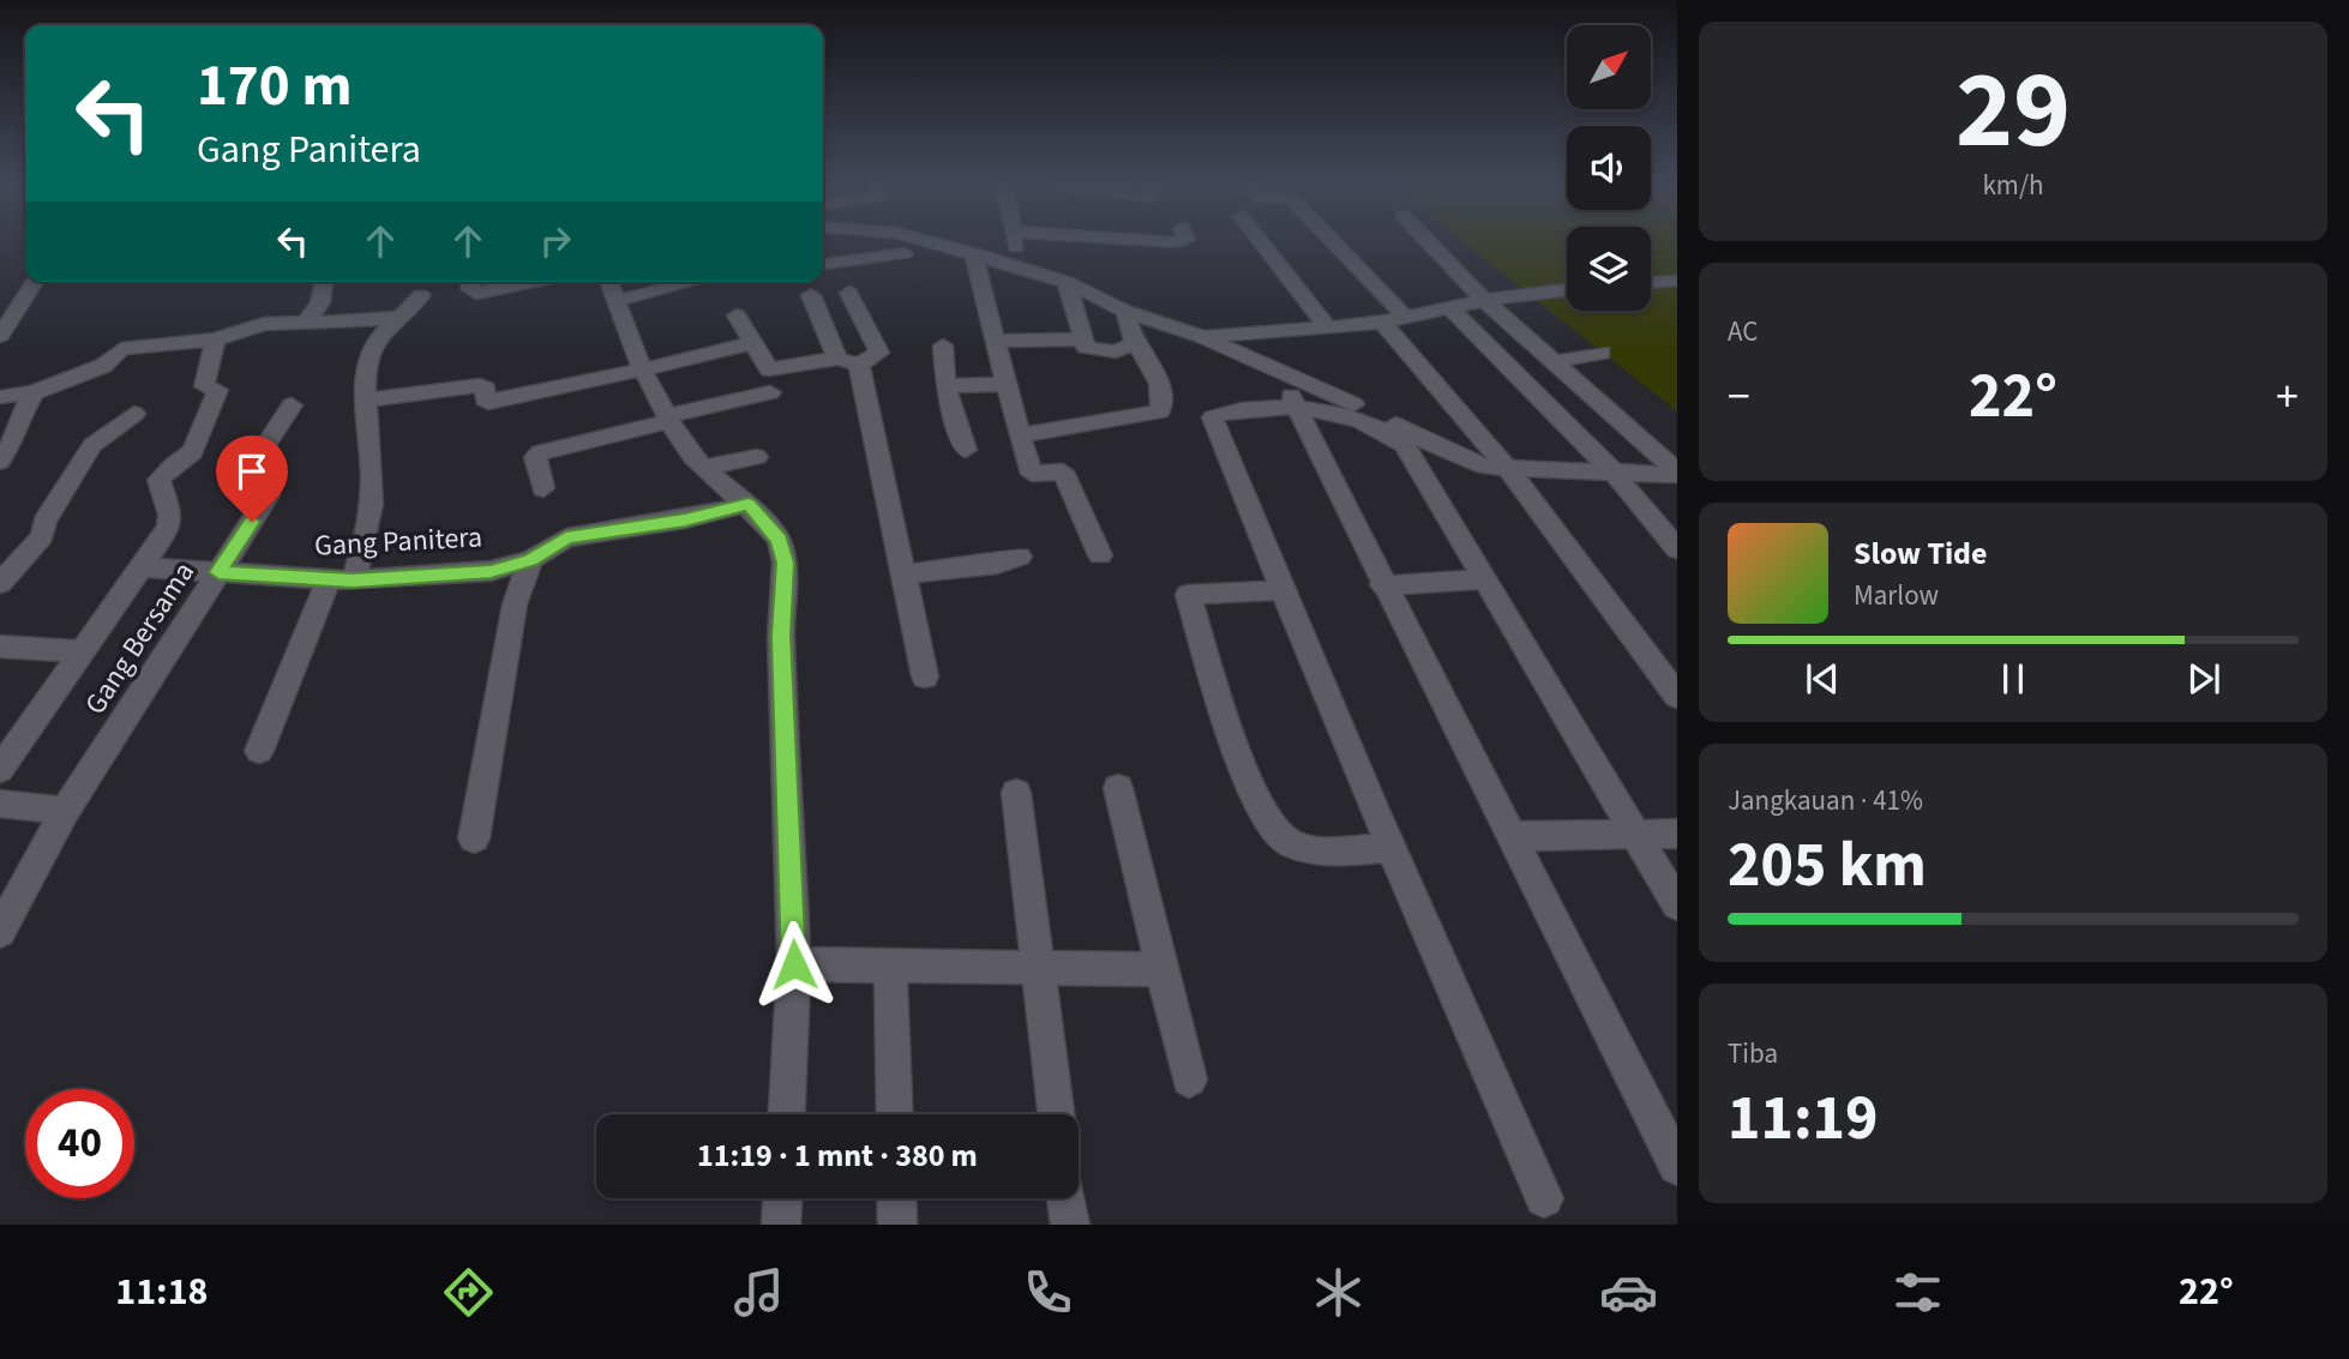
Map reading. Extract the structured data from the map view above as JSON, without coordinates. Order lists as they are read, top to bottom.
{
  "streets": {
    "street": ["Gang Panitera", "Gang Bersama"]
  },
  "crossings": [
    ["Gang Panitera", "Gang Bersama"]
  ],
  "north": "top right",
  "page": {
    "tile": [
      ["29", "km/h"],
      "AC",
      ["Jangkauan · 41%", "205 km"],
      ["Tiba", "11:19"]
    ],
    "turn": ["170 m", "Gang Panitera"],
    "heat": ["−", "22°", "+"],
    "song": ["Slow Tide", "Marlow"],
    "limit": "40",
    "trip": "11:19 · 1 mnt · 380 m",
    "tabs": ["11:18", "22°"]
  }
}
